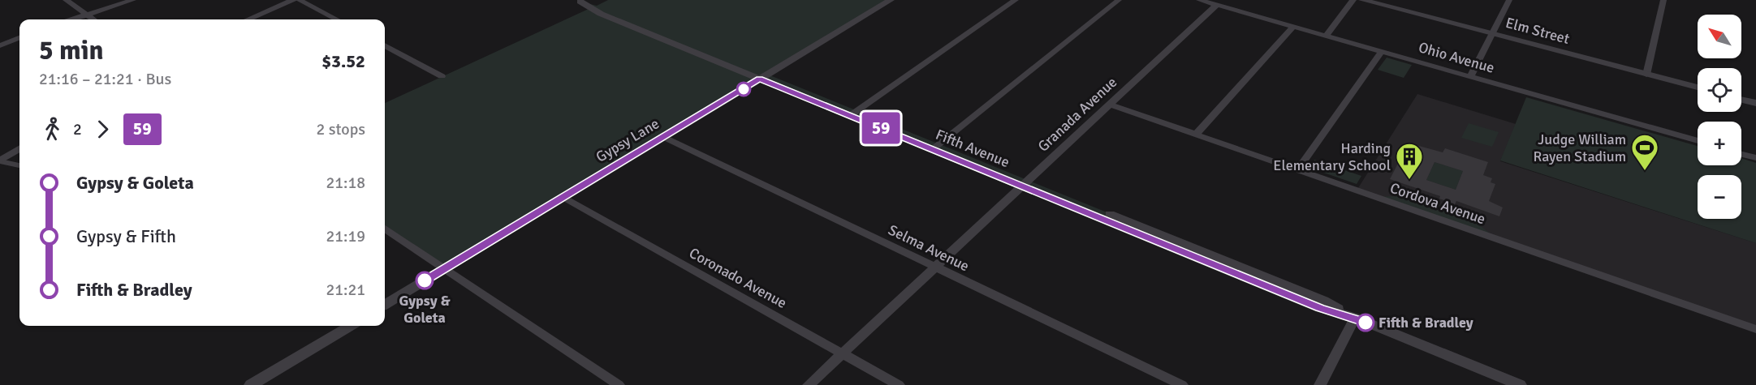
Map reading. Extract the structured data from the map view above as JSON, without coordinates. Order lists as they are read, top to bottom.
{
  "streets": {
    "street": [
      "Elm Street",
      "Ohio Avenue",
      "Granada Avenue",
      "Gypsy Lane",
      "Fifth Avenue",
      "Cordova Avenue",
      "Selma Avenue",
      "Coronado Avenue"
    ]
  },
  "crossings": [
    ["Ohio Avenue", "Granada Avenue"],
    ["Granada Avenue", "Fifth Avenue"],
    ["Granada Avenue", "Cordova Avenue"],
    ["Granada Avenue", "Selma Avenue"],
    ["Granada Avenue", "Coronado Avenue"],
    ["Gypsy Lane", "Fifth Avenue"],
    ["Gypsy Lane", "Selma Avenue"],
    ["Gypsy Lane", "Coronado Avenue"]
  ],
  "places": {
    "sports": ["Judge William Rayen Stadium"],
    "building": ["Harding Elementary School"],
    "other": ["Gypsy & Goleta", "Fifth & Bradley"]
  },
  "lines": ["bus line 59"],
  "north": "top left",
  "page": {
    "on_map": "59",
    "map_buttons": ["+", "−"],
    "heading": ["5 min", "21:16 – 21:21 · Bus", "$3.52"],
    "legs": ["2", "59", "2 stops"],
    "list": [
      {
        "name": "Gypsy & Goleta",
        "value": "21:18"
      },
      {
        "name": "Gypsy & Fifth",
        "value": "21:19"
      },
      {
        "name": "Fifth & Bradley",
        "value": "21:21"
      }
    ]
  }
}
